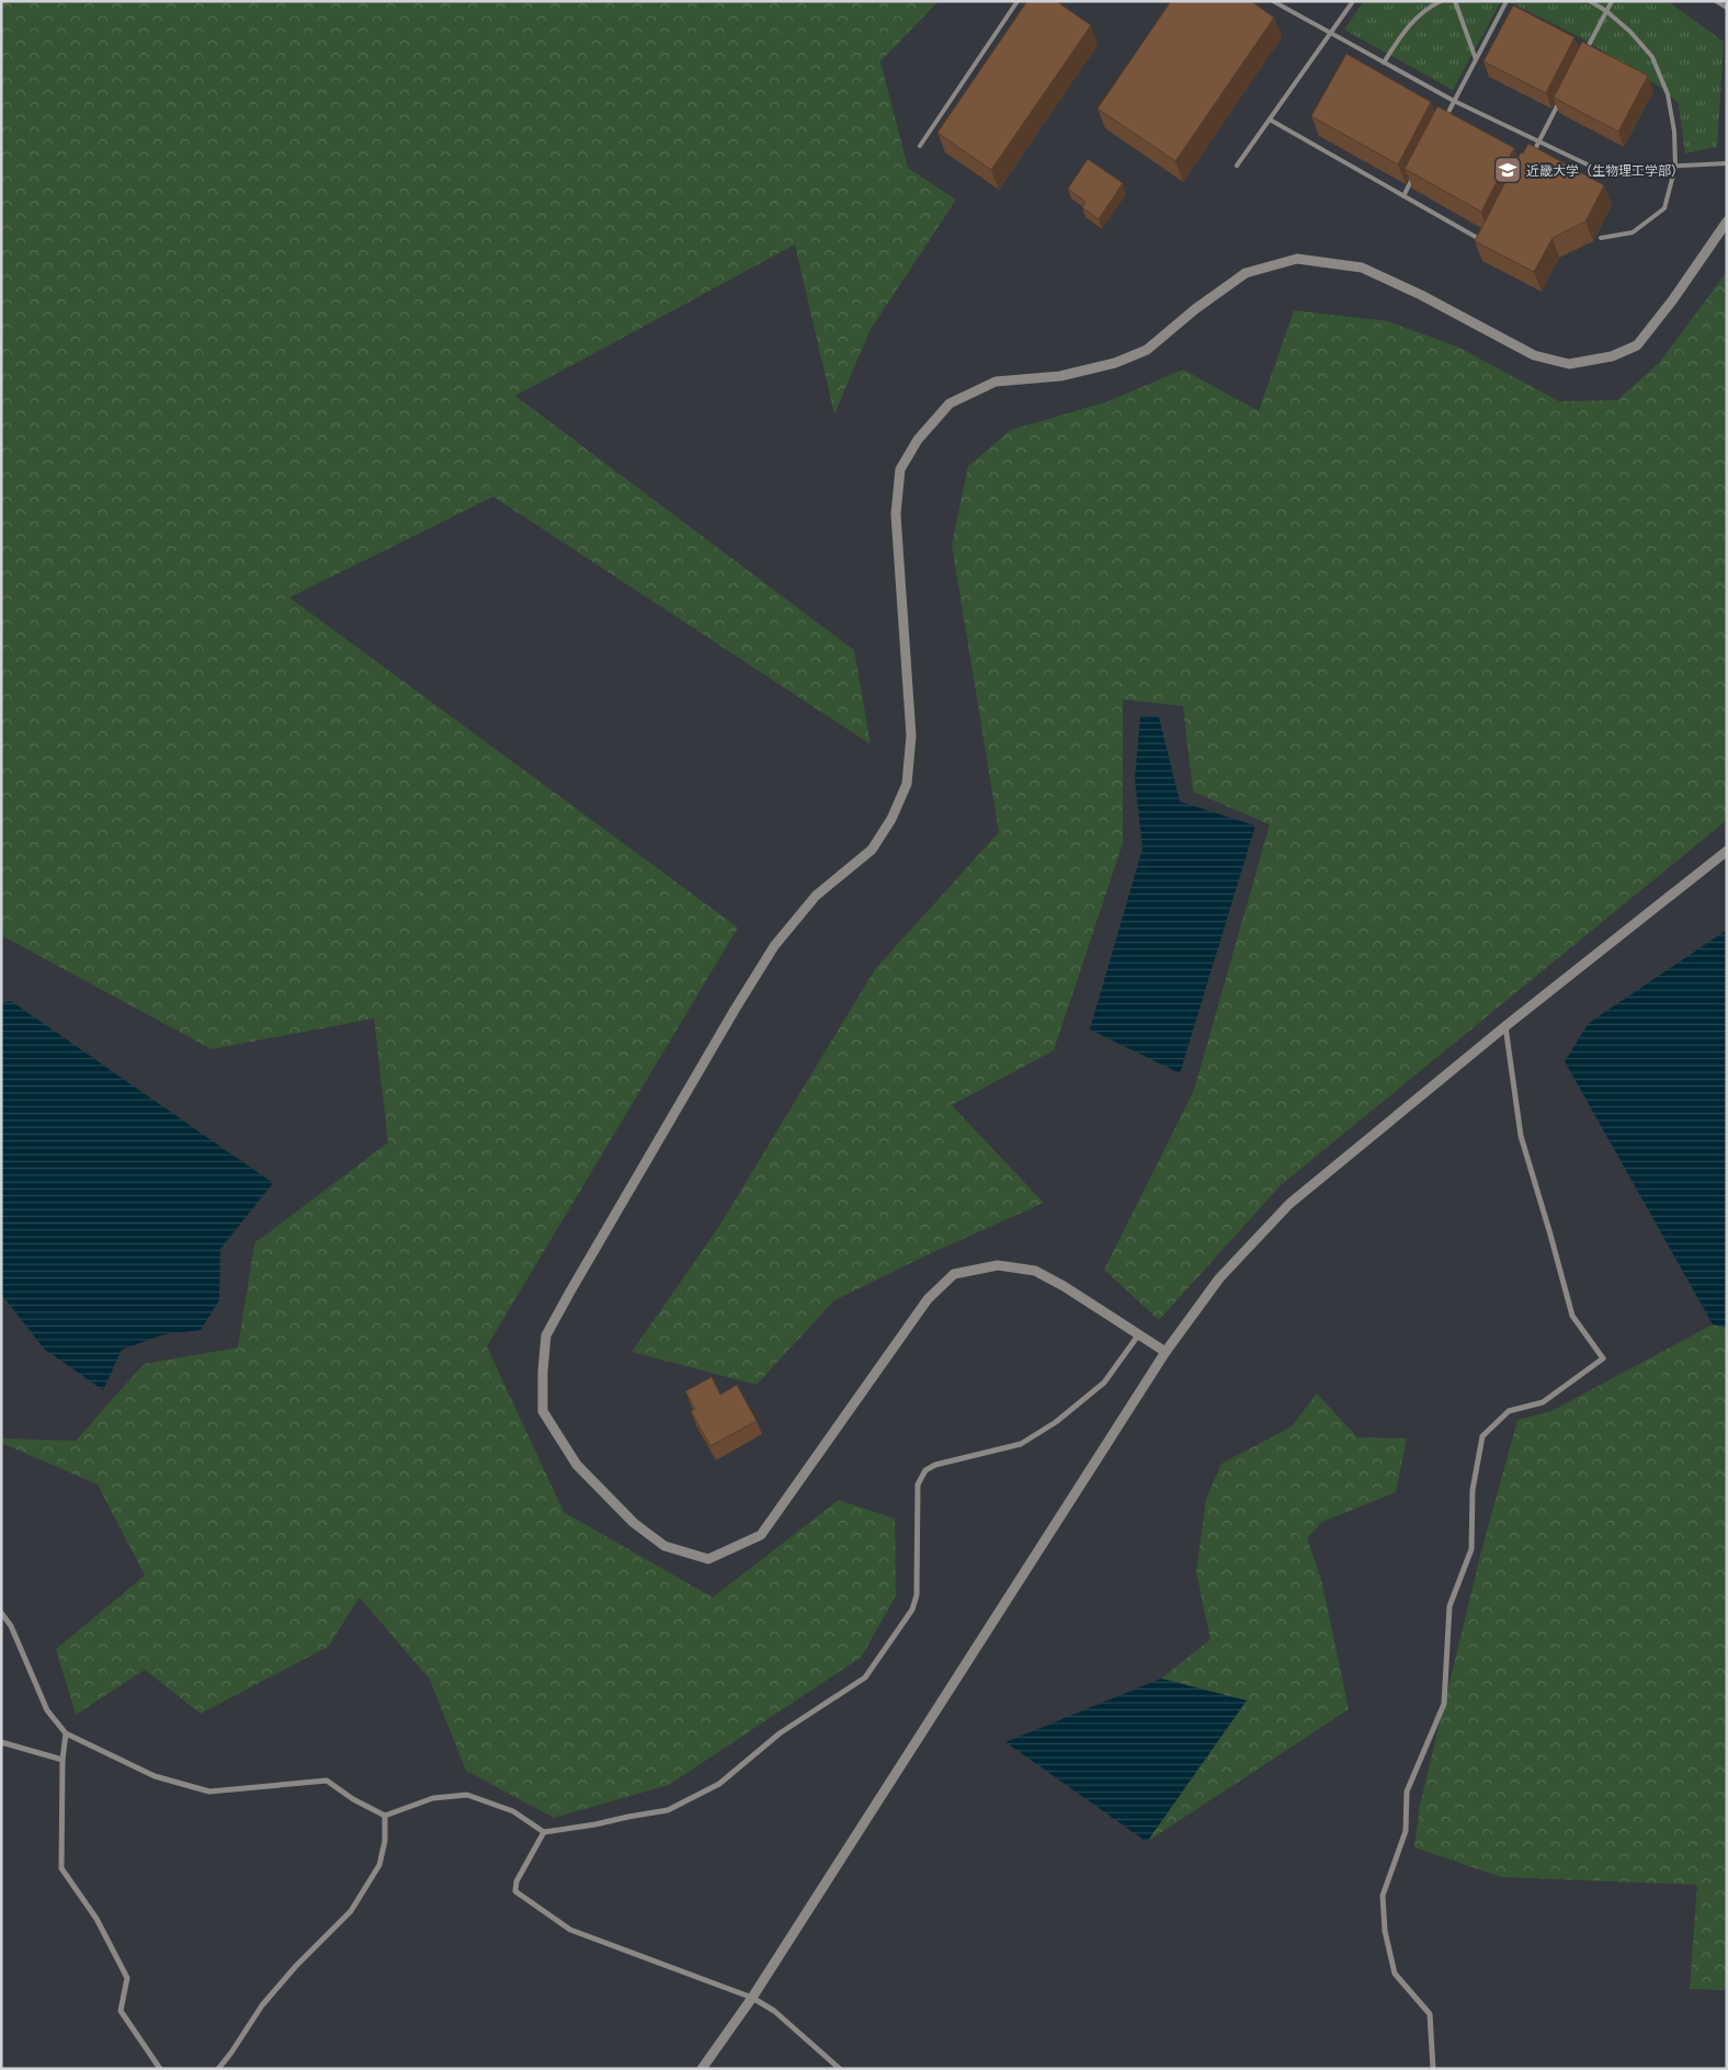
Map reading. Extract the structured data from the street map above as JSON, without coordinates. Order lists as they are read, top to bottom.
{
  "places": {
    "school or university": ["近畿大学（生物理工学部）"]
  }
}
